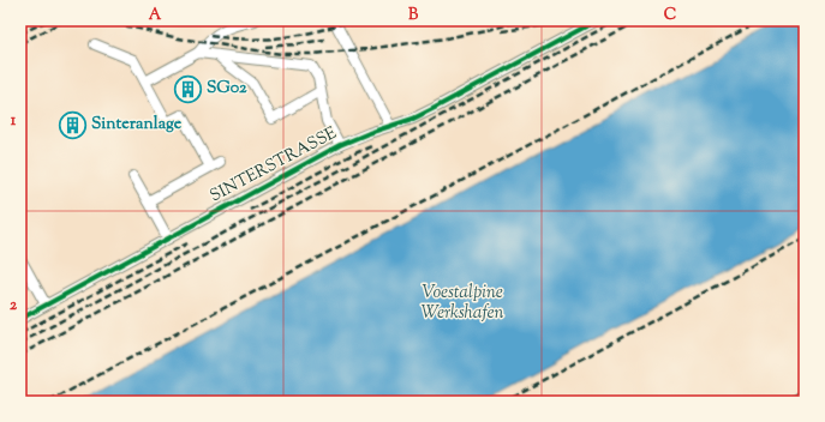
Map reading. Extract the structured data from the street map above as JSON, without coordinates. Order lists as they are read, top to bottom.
{
  "streets": {
    "street": ["SINTERSTRASSE"]
  },
  "water": ["Voestalpine Werkshafen"],
  "places": {
    "building": ["SG02", "Sinteranlage"]
  },
  "grid": {
    "columns": ["A", "B", "C"],
    "rows": ["1", "2"]
  }
}
